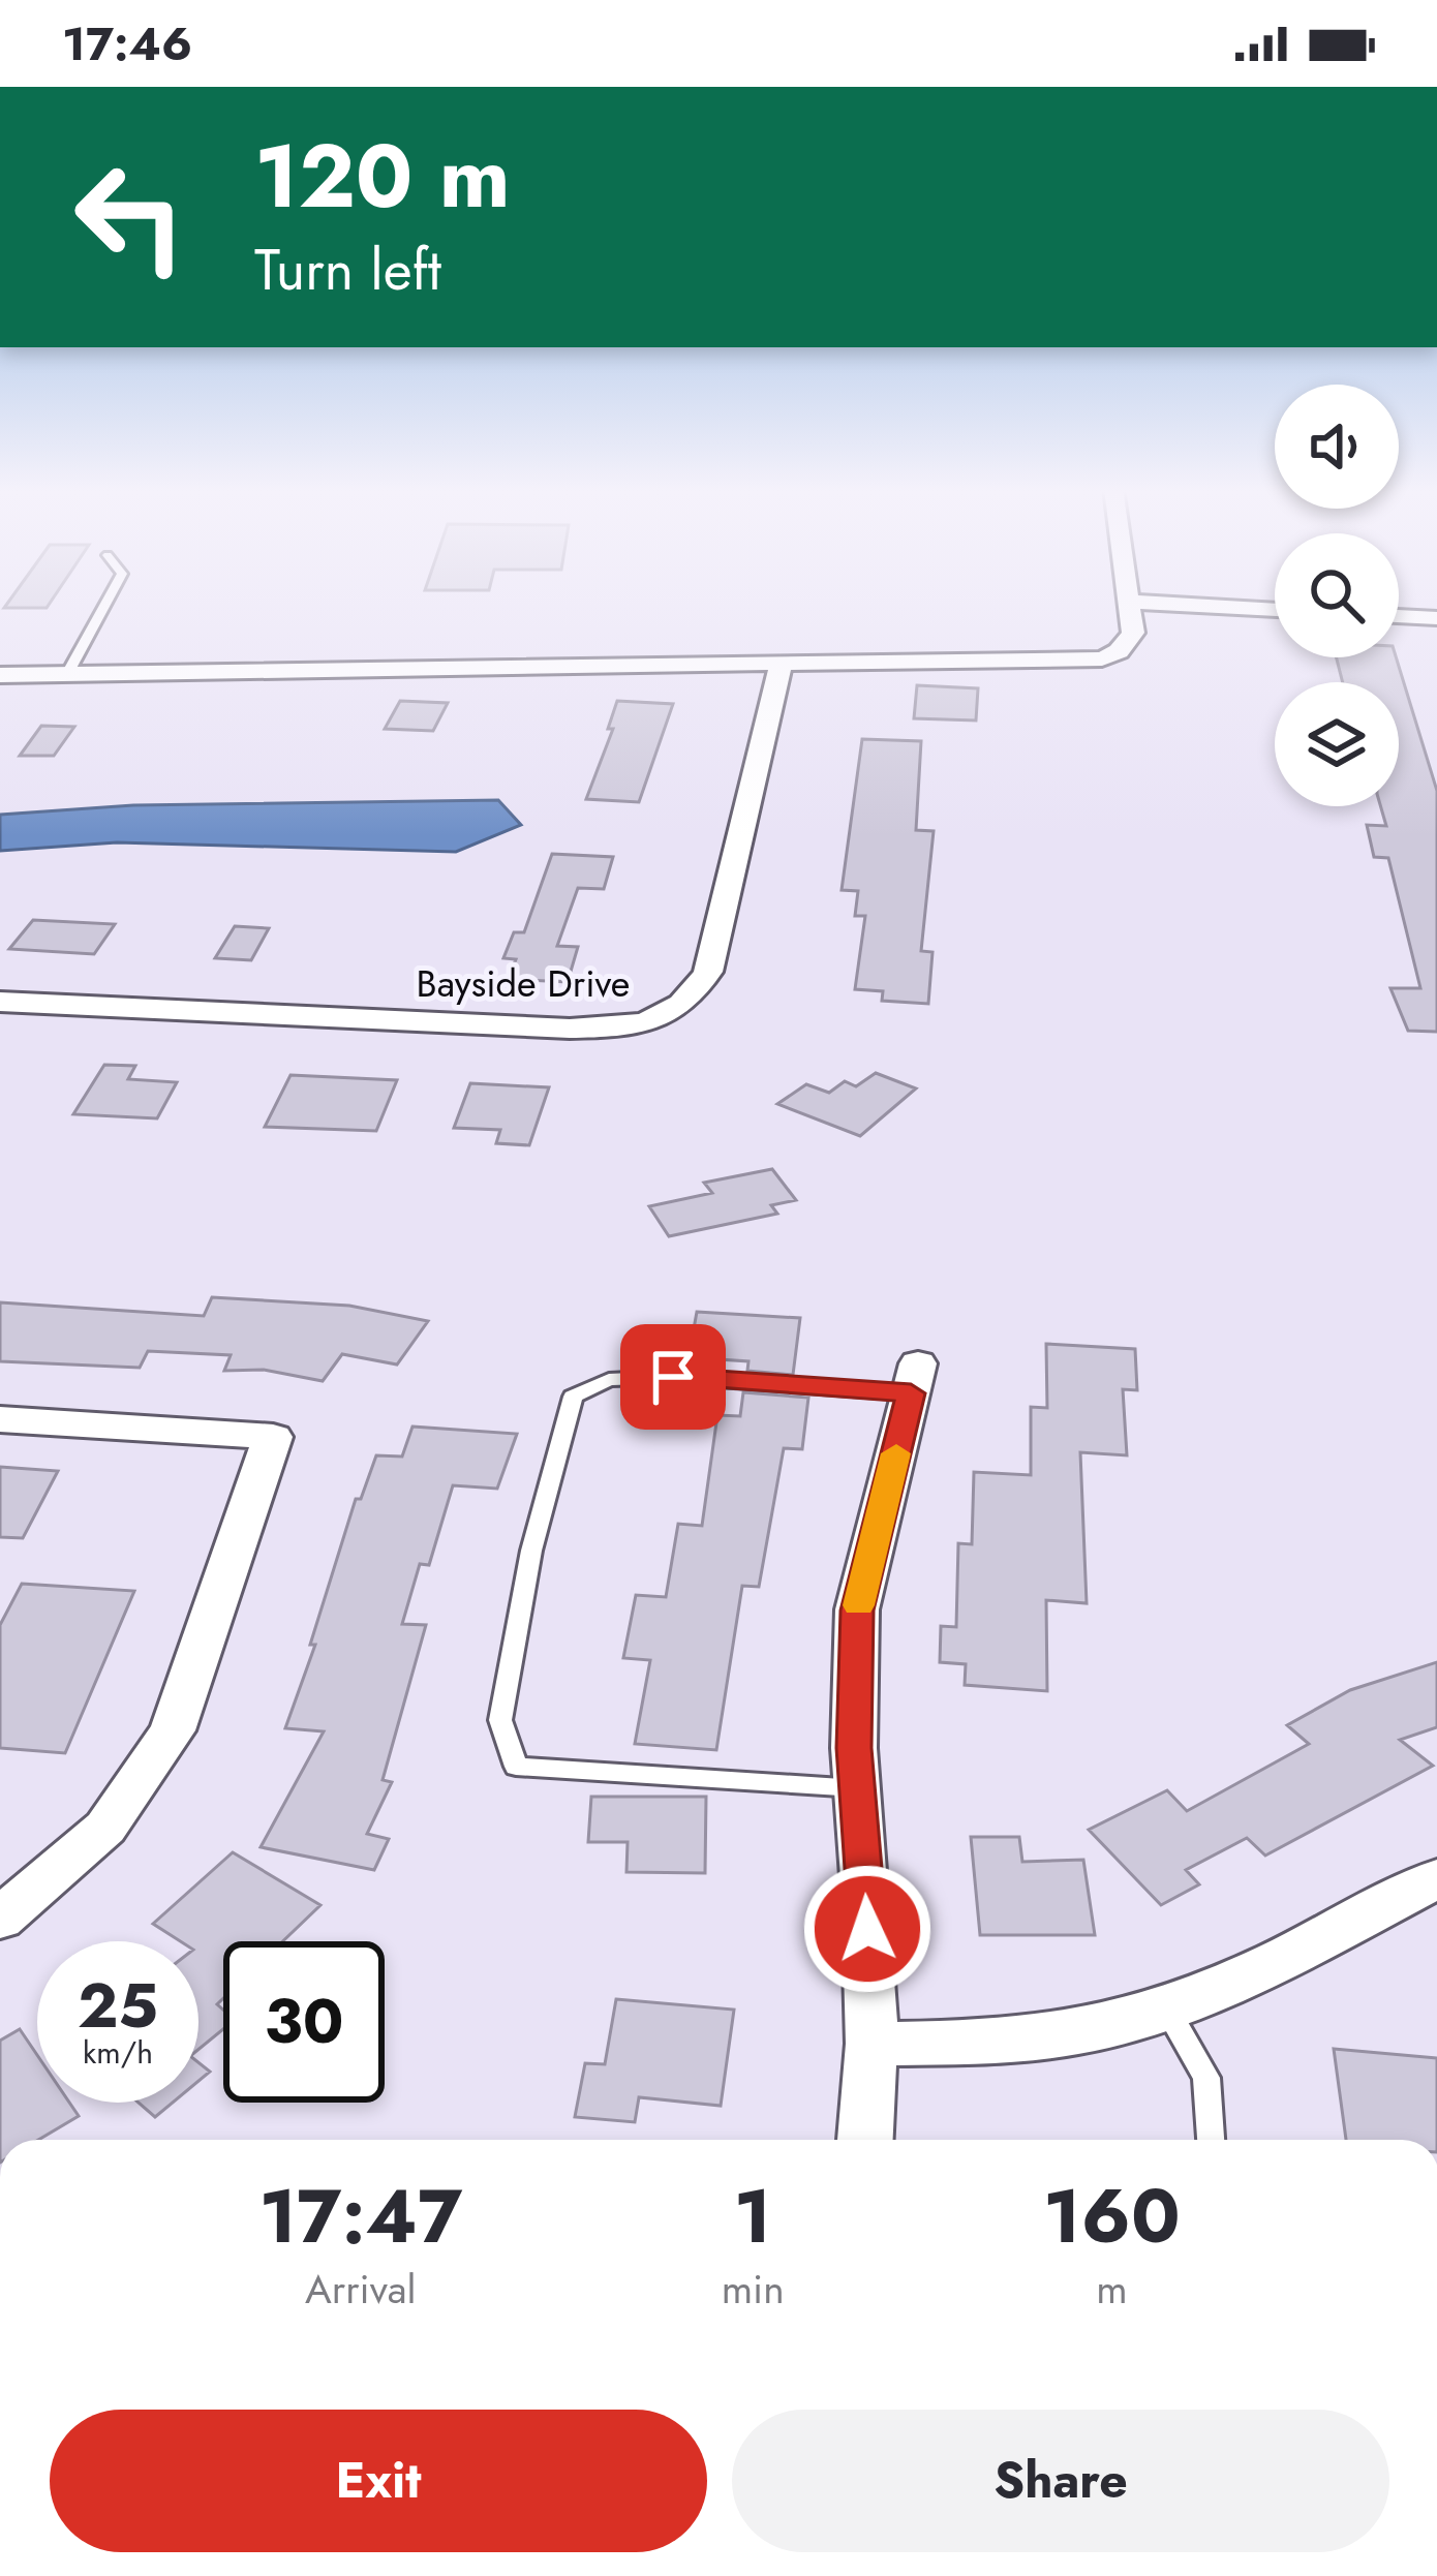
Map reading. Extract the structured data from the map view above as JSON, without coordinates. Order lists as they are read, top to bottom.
{
  "streets": {
    "street": ["Bayside Drive"]
  },
  "page": {
    "status": "17:46",
    "turn": ["120 m", "Turn left"],
    "speed": "25 km/h",
    "limit": "30",
    "eta": [
      "17:47",
      "Arrival",
      "1",
      "min",
      "160",
      "m"
    ],
    "buttons": ["Exit", "Share"]
  }
}
